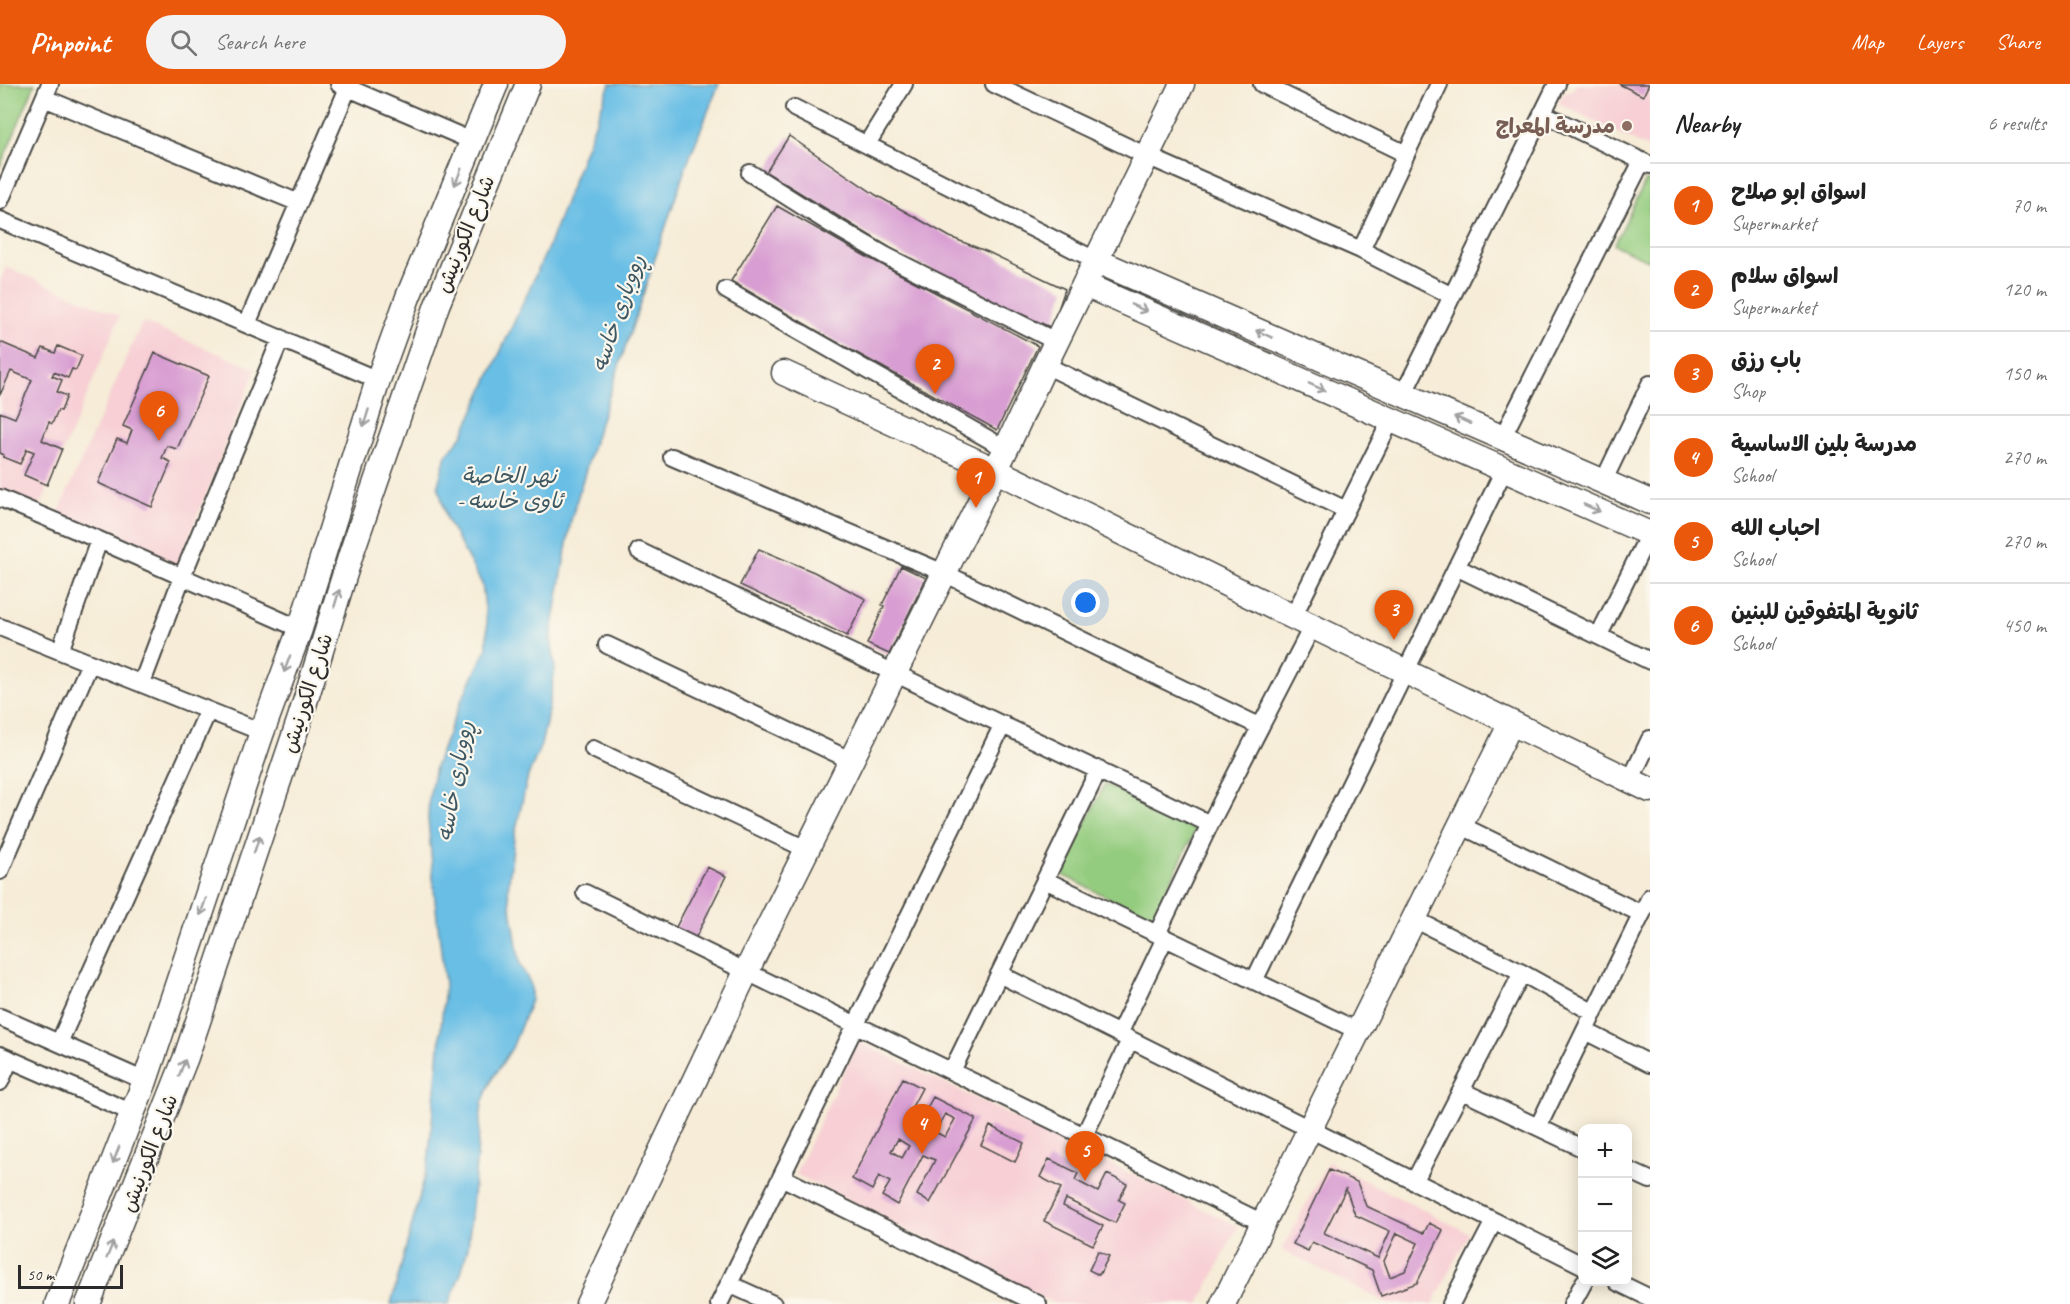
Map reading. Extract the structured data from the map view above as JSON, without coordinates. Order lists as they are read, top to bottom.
{
  "streets": {
    "street": ["شارع الكورنيش"]
  },
  "water": ["ڕووباری خاسە", "نهر الخاصة - ئاوی خاسە"],
  "places": ["مدرسة المعراج"],
  "scale_bar": "50 m",
  "page": {
    "header": "Pinpoint",
    "search": "Search here",
    "nav": ["Map", "Layers", "Share"],
    "heading": ["Nearby", "6 results"],
    "list": [
      {
        "mark": "1",
        "name": "اسواق ابو صلاح",
        "note": "Supermarket",
        "value": "70 m"
      },
      {
        "mark": "2",
        "name": "اسواق سلام",
        "note": "Supermarket",
        "value": "120 m"
      },
      {
        "mark": "3",
        "name": "باب رزق",
        "note": "Shop",
        "value": "150 m"
      },
      {
        "mark": "4",
        "name": "مدرسة بلين الاساسية",
        "note": "School",
        "value": "270 m"
      },
      {
        "mark": "5",
        "name": "احباب الله",
        "note": "School",
        "value": "270 m"
      },
      {
        "mark": "6",
        "name": "ثانوية المتفوقين للبنين",
        "note": "School",
        "value": "450 m"
      }
    ],
    "pins": [
      "2",
      "6",
      "1",
      "3",
      "4",
      "5"
    ],
    "map_buttons": ["+", "−"],
    "scale": "50 m"
  }
}
